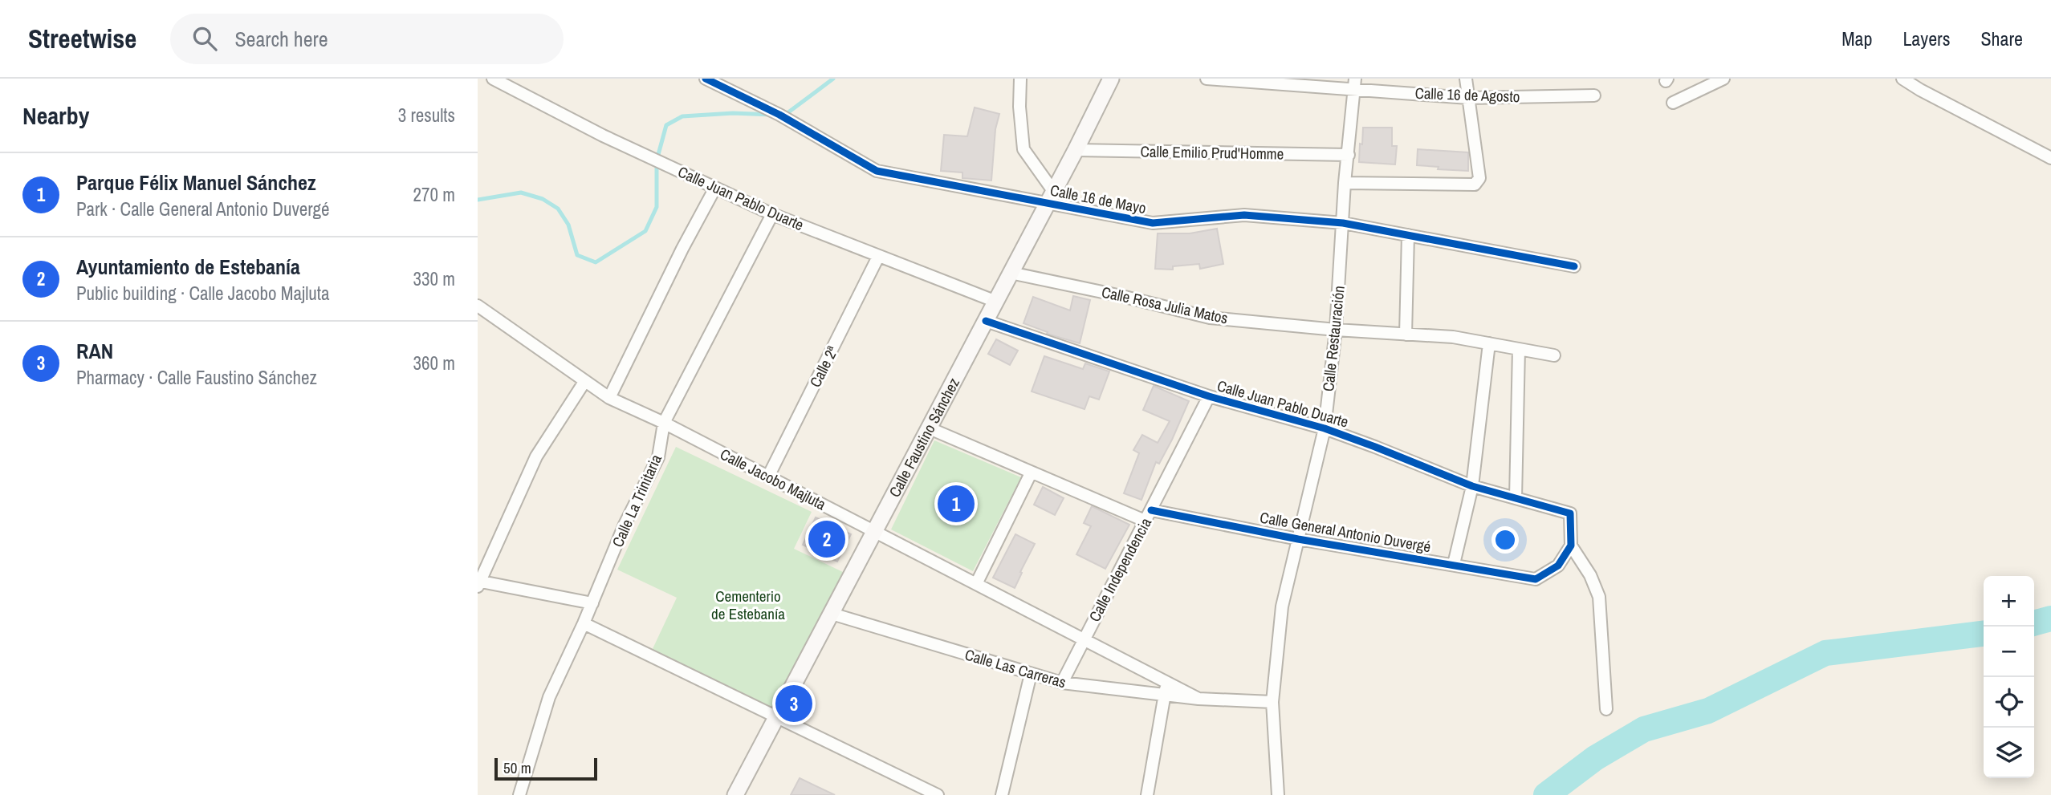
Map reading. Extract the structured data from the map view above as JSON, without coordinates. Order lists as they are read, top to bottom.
{
  "streets": {
    "street": [
      "Calle 16 de Agosto",
      "Calle Emilio Prud'Homme",
      "Calle Juan Pablo Duarte",
      "Calle 16 de Mayo",
      "Calle Rosa Julia Matos",
      "Calle Restauración",
      "Calle 2ª",
      "Calle Faustino Sánchez",
      "Calle Jacobo Majluta",
      "Calle La Trinitaria",
      "Calle General Antonio Duvergé",
      "Calle Independencia",
      "Calle Las Carreras"
    ]
  },
  "crossings": [
    ["Calle 16 de Agosto", "Calle Restauración"],
    ["Calle Emilio Prud'Homme", "Calle Restauración"],
    ["Calle Emilio Prud'Homme", "Calle Faustino Sánchez"],
    ["Calle Juan Pablo Duarte", "Calle Restauración"],
    ["Calle Juan Pablo Duarte", "Calle 2ª"],
    ["Calle Juan Pablo Duarte", "Calle Faustino Sánchez"],
    ["Calle Juan Pablo Duarte", "Calle La Trinitaria"],
    ["Calle Juan Pablo Duarte", "Calle General Antonio Duvergé"],
    ["Calle Juan Pablo Duarte", "Calle Independencia"],
    ["Calle 16 de Mayo", "Calle Restauración"],
    ["Calle 16 de Mayo", "Calle Faustino Sánchez"],
    ["Calle Rosa Julia Matos", "Calle Restauración"],
    ["Calle Rosa Julia Matos", "Calle Faustino Sánchez"],
    ["Calle Restauración", "Calle General Antonio Duvergé"],
    ["Calle Restauración", "Calle Las Carreras"],
    ["Calle 2ª", "Calle Jacobo Majluta"],
    ["Calle Faustino Sánchez", "Calle Jacobo Majluta"],
    ["Calle Faustino Sánchez", "Calle Las Carreras"],
    ["Calle Jacobo Majluta", "Calle La Trinitaria"],
    ["Calle Jacobo Majluta", "Calle Independencia"],
    ["Calle Jacobo Majluta", "Calle Las Carreras"],
    ["Calle General Antonio Duvergé", "Calle Independencia"],
    ["Calle Independencia", "Calle Las Carreras"]
  ],
  "parks": ["Cementerio de Estebanía"],
  "scale_bar": "50 m",
  "page": {
    "header": "Streetwise",
    "search": "Search here",
    "nav": ["Map", "Layers", "Share"],
    "heading": ["Nearby", "3 results"],
    "list": [
      {
        "mark": "1",
        "name": "Parque Félix Manuel Sánchez",
        "note": "Park · Calle General Antonio Duvergé",
        "value": "270 m"
      },
      {
        "mark": "2",
        "name": "Ayuntamiento de Estebanía",
        "note": "Public building · Calle Jacobo Majluta",
        "value": "330 m"
      },
      {
        "mark": "3",
        "name": "RAN",
        "note": "Pharmacy · Calle Faustino Sánchez",
        "value": "360 m"
      }
    ],
    "pins": ["1", "2", "3"],
    "map_buttons": ["+", "−"],
    "scale": "50 m"
  }
}
